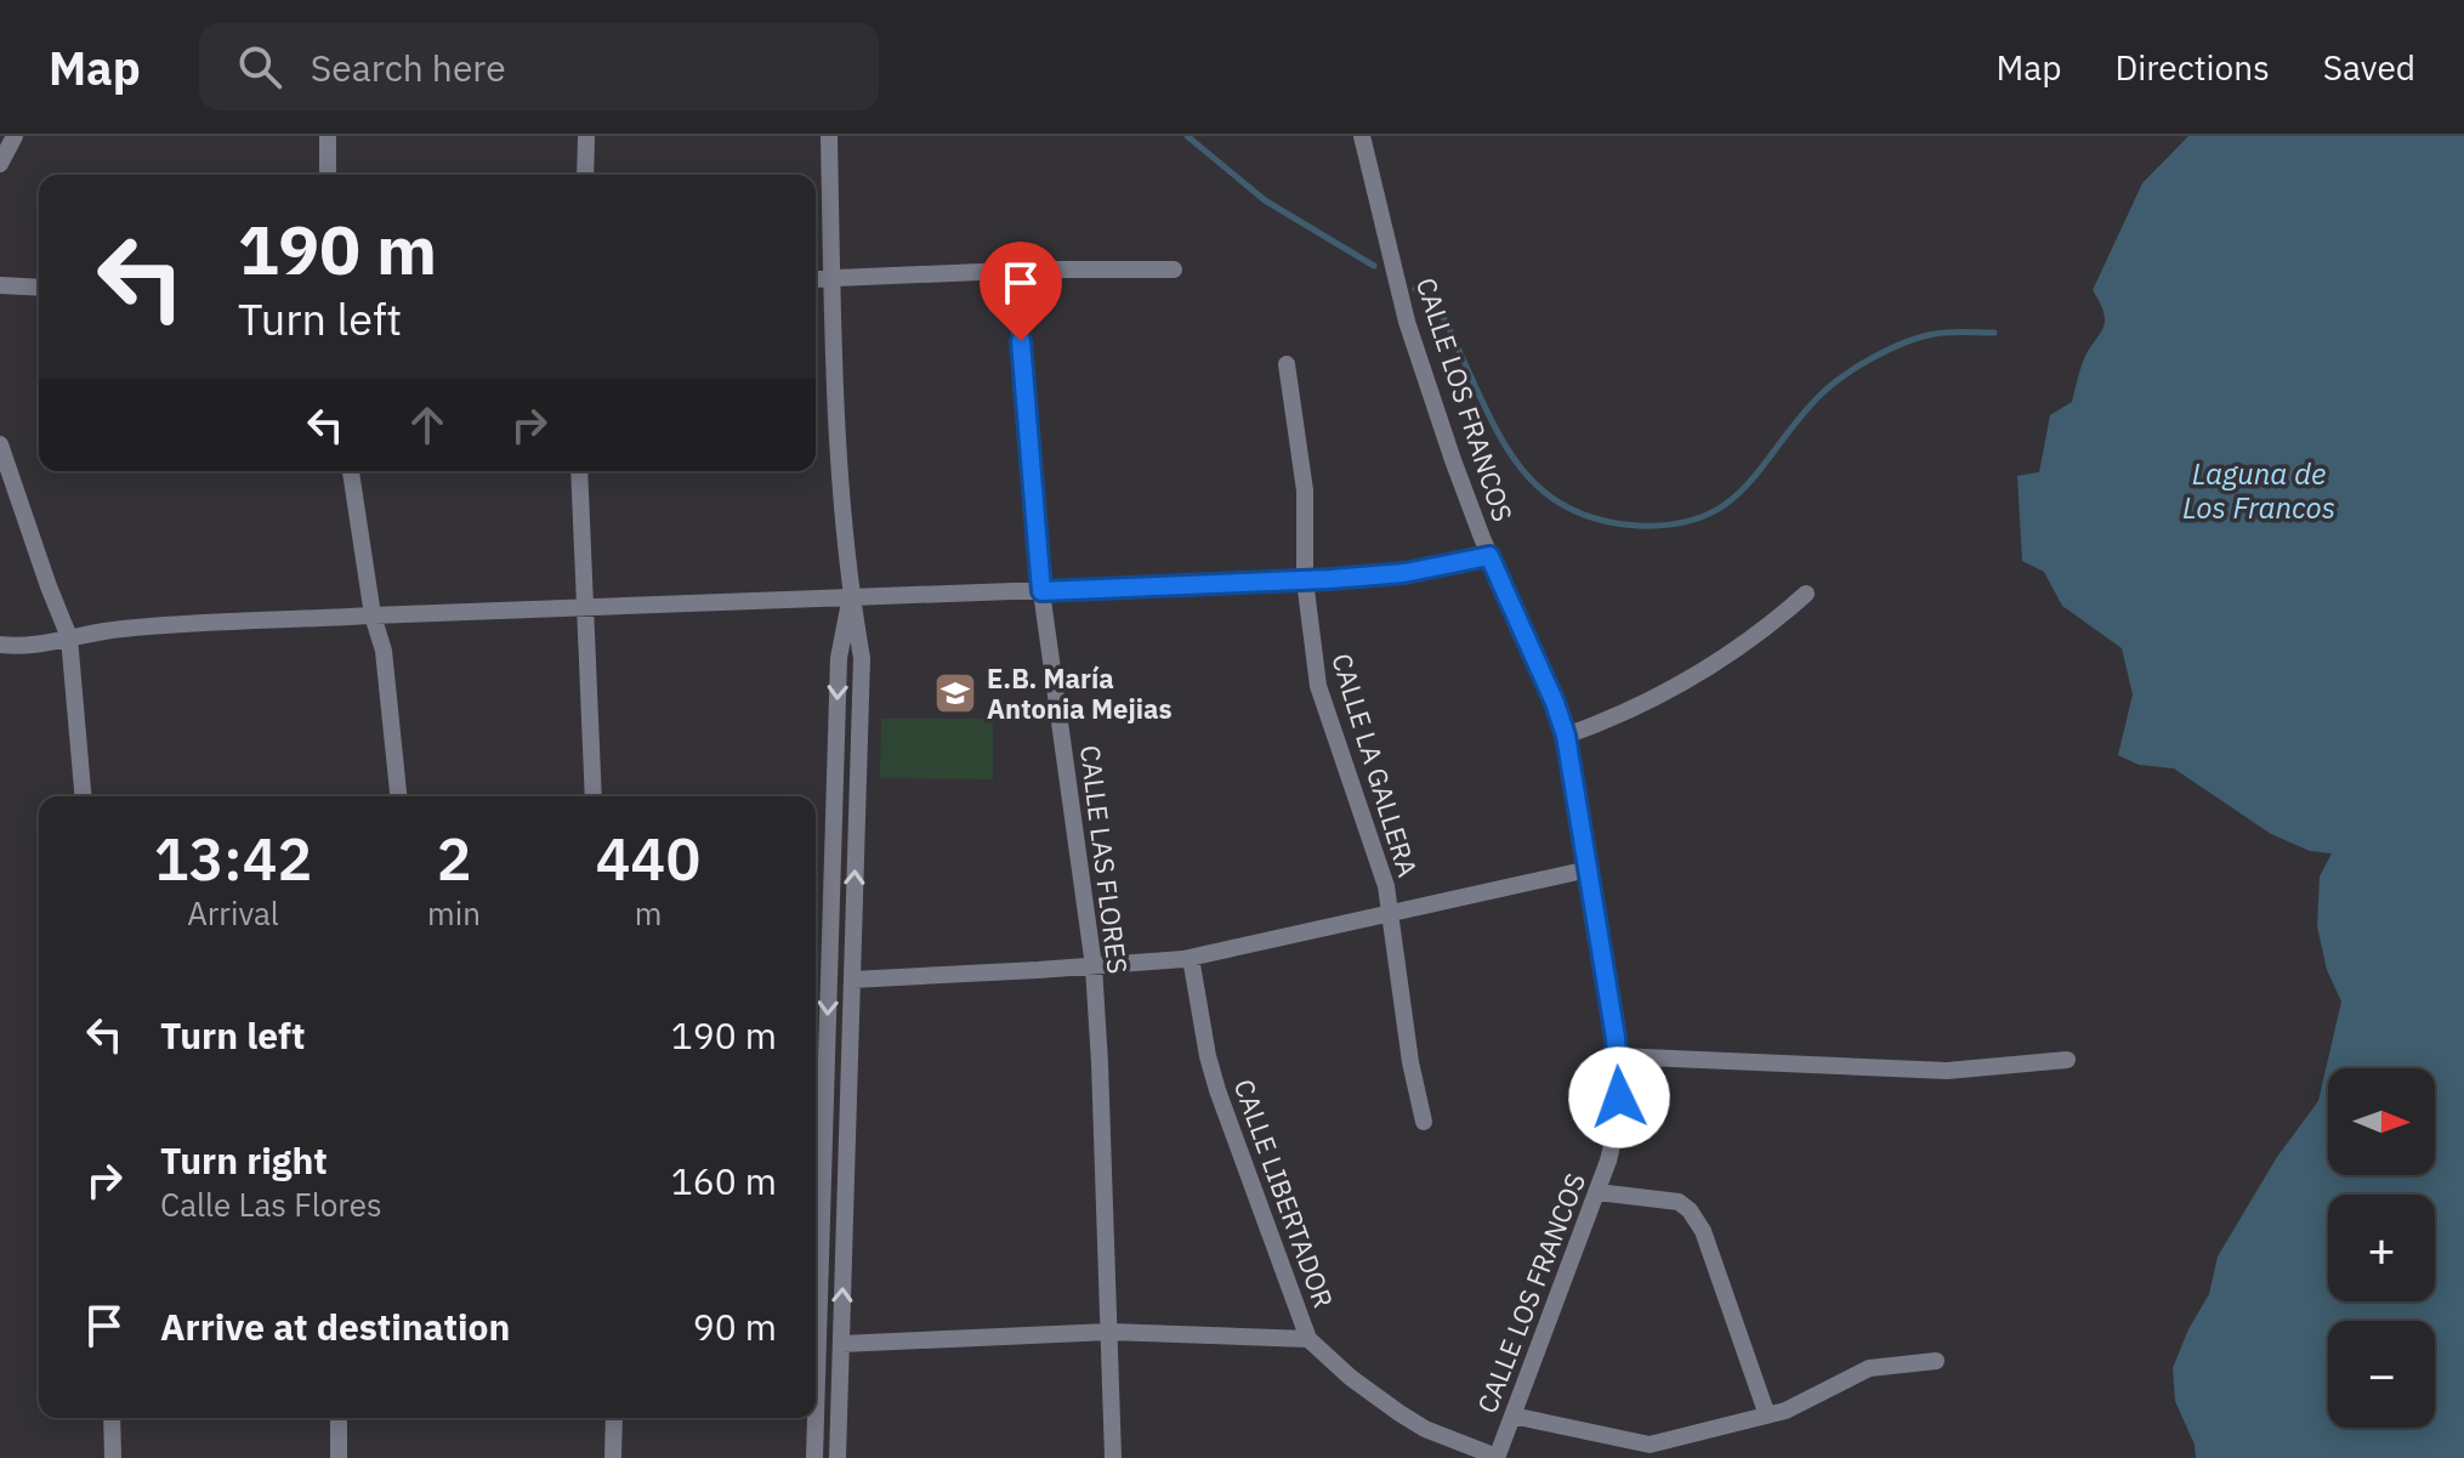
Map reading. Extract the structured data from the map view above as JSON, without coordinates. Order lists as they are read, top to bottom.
{
  "streets": {
    "street": [
      "CALLE LOS FRANCOS",
      "CALLE LA GALLERA",
      "CALLE LAS FLORES",
      "CALLE LIBERTADOR"
    ]
  },
  "crossings": [
    ["CALLE LOS FRANCOS", "CALLE LIBERTADOR"]
  ],
  "water": ["Laguna de Los Francos"],
  "places": {
    "school or university": ["E.B. María Antonia Mejias"]
  },
  "north": "right",
  "page": {
    "header": "Map",
    "search": "Search here",
    "nav": ["Map", "Directions", "Saved"],
    "turn": ["190 m", "Turn left"],
    "eta": [
      "13:42",
      "Arrival",
      "2",
      "min",
      "440",
      "m"
    ],
    "list": [
      {
        "name": "Turn left",
        "value": "190 m"
      },
      {
        "name": "Turn right",
        "note": "Calle Las Flores",
        "value": "160 m"
      },
      {
        "name": "Arrive at destination",
        "value": "90 m"
      }
    ],
    "map_buttons": ["+", "−"]
  }
}
